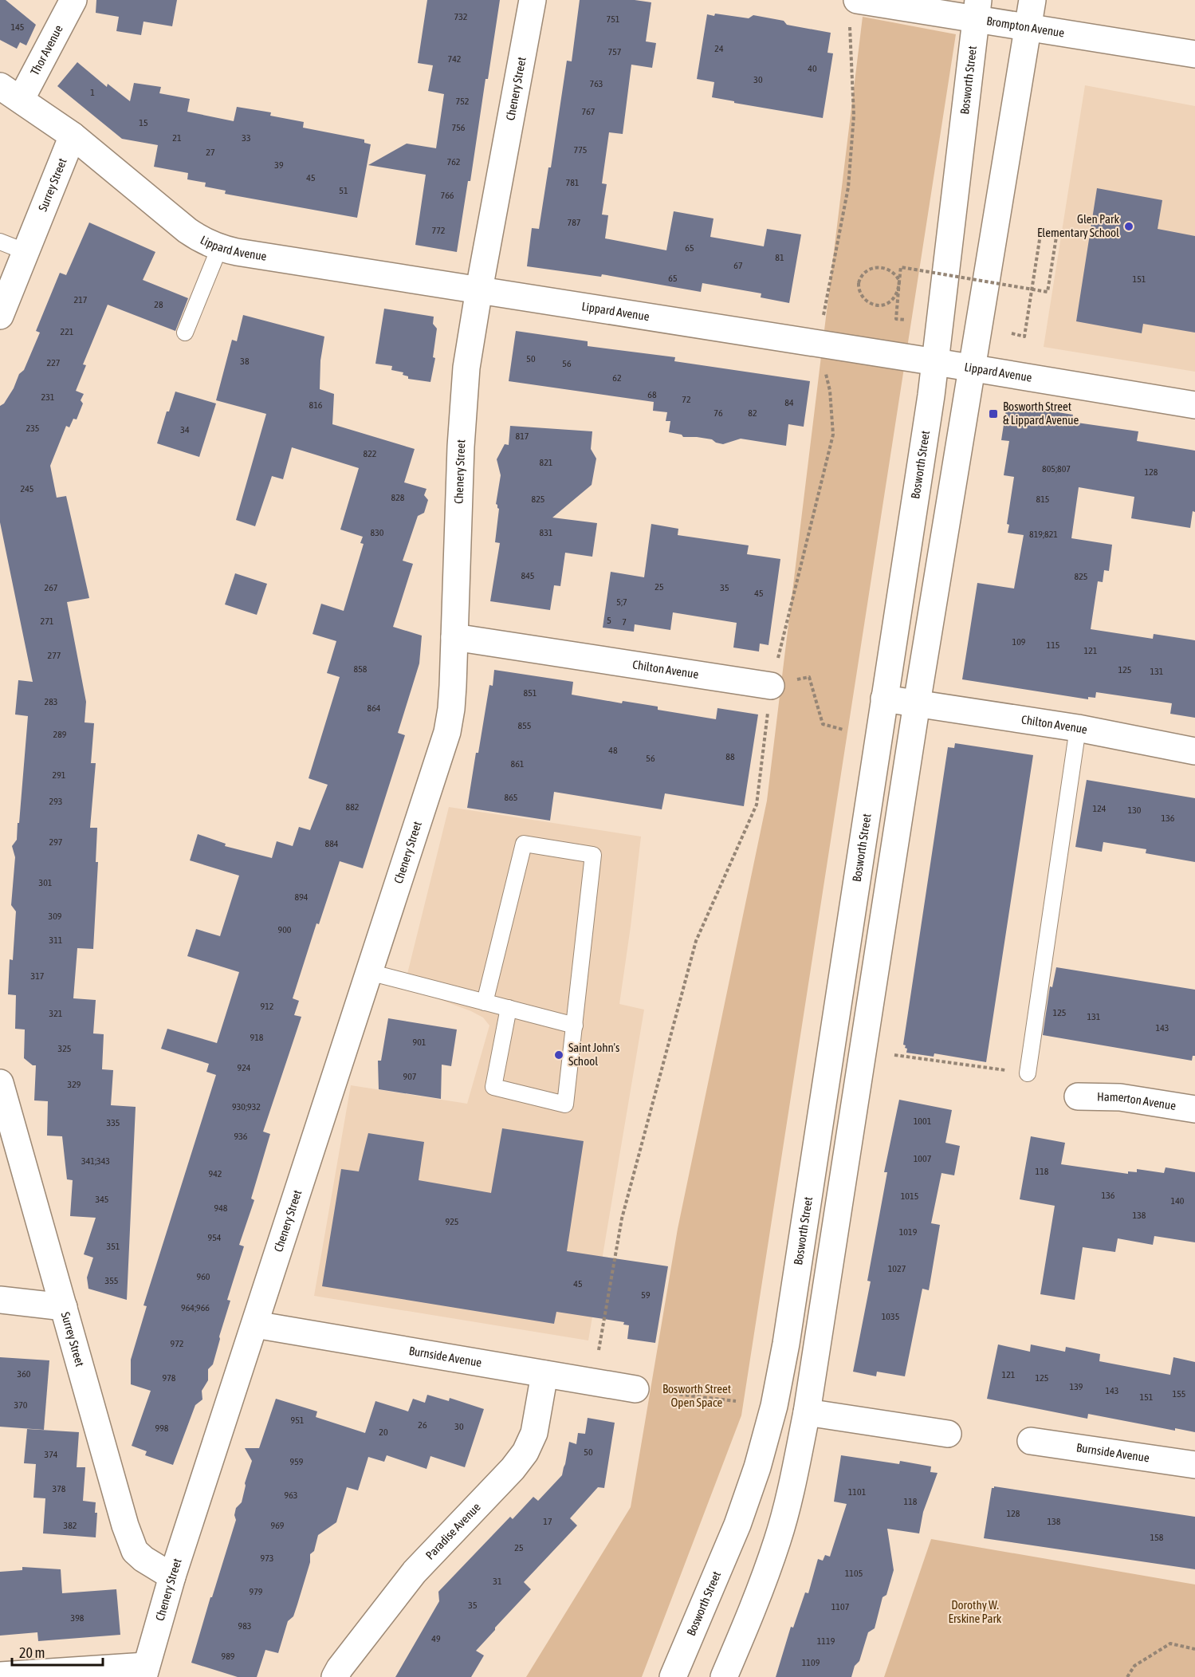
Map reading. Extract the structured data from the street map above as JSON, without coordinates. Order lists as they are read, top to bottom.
{
  "streets": {
    "street": [
      "Brompton Avenue",
      "Thor Avenue",
      "Bosworth Street",
      "Chenery Street",
      "Surrey Street",
      "Lippard Avenue",
      "Chilton Avenue",
      "Hamerton Avenue",
      "Burnside Avenue",
      "Paradise Avenue"
    ]
  },
  "crossings": [
    ["Brompton Avenue", "Bosworth Street"],
    ["Bosworth Street", "Lippard Avenue"],
    ["Bosworth Street", "Chilton Avenue"],
    ["Chenery Street", "Surrey Street"],
    ["Chenery Street", "Lippard Avenue"],
    ["Chenery Street", "Chilton Avenue"],
    ["Chenery Street", "Burnside Avenue"],
    ["Surrey Street", "Lippard Avenue"],
    ["Burnside Avenue", "Paradise Avenue"]
  ],
  "parks": ["Bosworth Street Open Space", "Dorothy W. Erskine Park"],
  "places": {
    "other": ["Glen Park Elementary School", "Saint John's School"],
    "transit": ["Bosworth Street & Lippard Avenue"]
  },
  "house_numbers": [
    "732",
    "751",
    "145",
    "24",
    "757",
    "742",
    "40",
    "30",
    "763",
    "1",
    "752",
    "767",
    "15",
    "756",
    "21",
    "33",
    "775",
    "27",
    "762",
    "39",
    "45",
    "781",
    "51",
    "766",
    "787",
    "772",
    "65",
    "81",
    "67",
    "65",
    "151",
    "217",
    "28",
    "221",
    "50",
    "38",
    "227",
    "56",
    "62",
    "68",
    "231",
    "72",
    "84",
    "816",
    "76",
    "82",
    "235",
    "34",
    "817",
    "822",
    "821",
    "805;807",
    "128",
    "245",
    "828",
    "825",
    "815",
    "830",
    "831",
    "819;821",
    "845",
    "825",
    "25",
    "267",
    "35",
    "45",
    "5;7",
    "5",
    "271",
    "7",
    "109",
    "115",
    "121",
    "277",
    "858",
    "125",
    "131",
    "851",
    "283",
    "864",
    "855",
    "289",
    "48",
    "88",
    "56",
    "861",
    "291",
    "865",
    "293",
    "882",
    "124",
    "130",
    "136",
    "297",
    "884",
    "301",
    "894",
    "309",
    "900",
    "311",
    "317",
    "912",
    "125",
    "321",
    "131",
    "143",
    "918",
    "901",
    "325",
    "924",
    "907",
    "329",
    "930;932",
    "1001",
    "335",
    "936",
    "1007",
    "341;343",
    "118",
    "942",
    "136",
    "1015",
    "345",
    "140",
    "948",
    "138",
    "925",
    "1019",
    "954",
    "351",
    "1027",
    "960",
    "355",
    "45",
    "59",
    "964;966",
    "1035",
    "972",
    "360",
    "121",
    "978",
    "125",
    "139",
    "143",
    "155",
    "151",
    "370",
    "951",
    "26",
    "30",
    "998",
    "20",
    "50",
    "374",
    "959",
    "378",
    "1101",
    "963",
    "118",
    "128",
    "17",
    "138",
    "382",
    "969",
    "158",
    "25",
    "973",
    "1105",
    "31",
    "979",
    "35",
    "1107",
    "398",
    "983",
    "49",
    "1119",
    "989",
    "1109"
  ],
  "scale_bar": "20 m"
}
